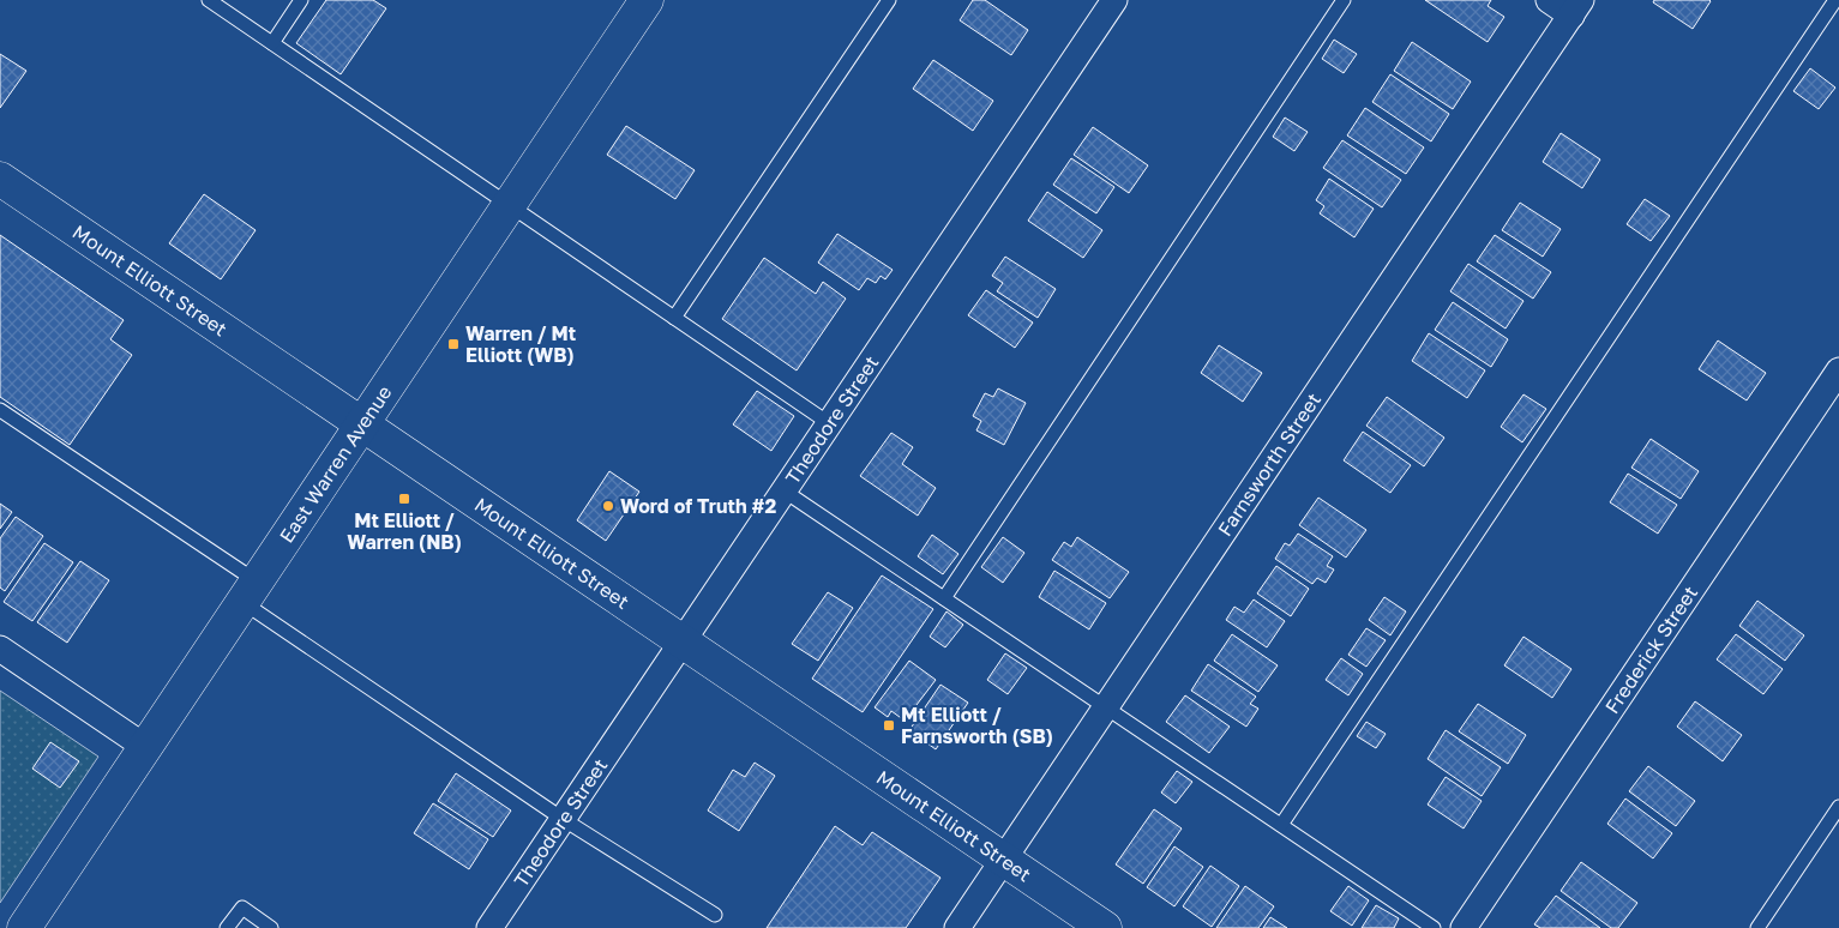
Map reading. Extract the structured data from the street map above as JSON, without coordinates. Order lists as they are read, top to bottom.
{
  "streets": {
    "main road": ["Mount Elliott Street", "East Warren Avenue"],
    "street": ["Theodore Street", "Farnsworth Street", "Frederick Street"]
  },
  "crossings": [
    ["Mount Elliott Street", "Theodore Street"],
    ["Mount Elliott Street", "East Warren Avenue"],
    ["Mount Elliott Street", "Farnsworth Street"]
  ],
  "places": {
    "transit": ["Warren / Mt Elliott (WB)", "Mt Elliott / Warren (NB)", "Mt Elliott / Farnsworth (SB)"],
    "other": ["Word of Truth #2"]
  }
}
